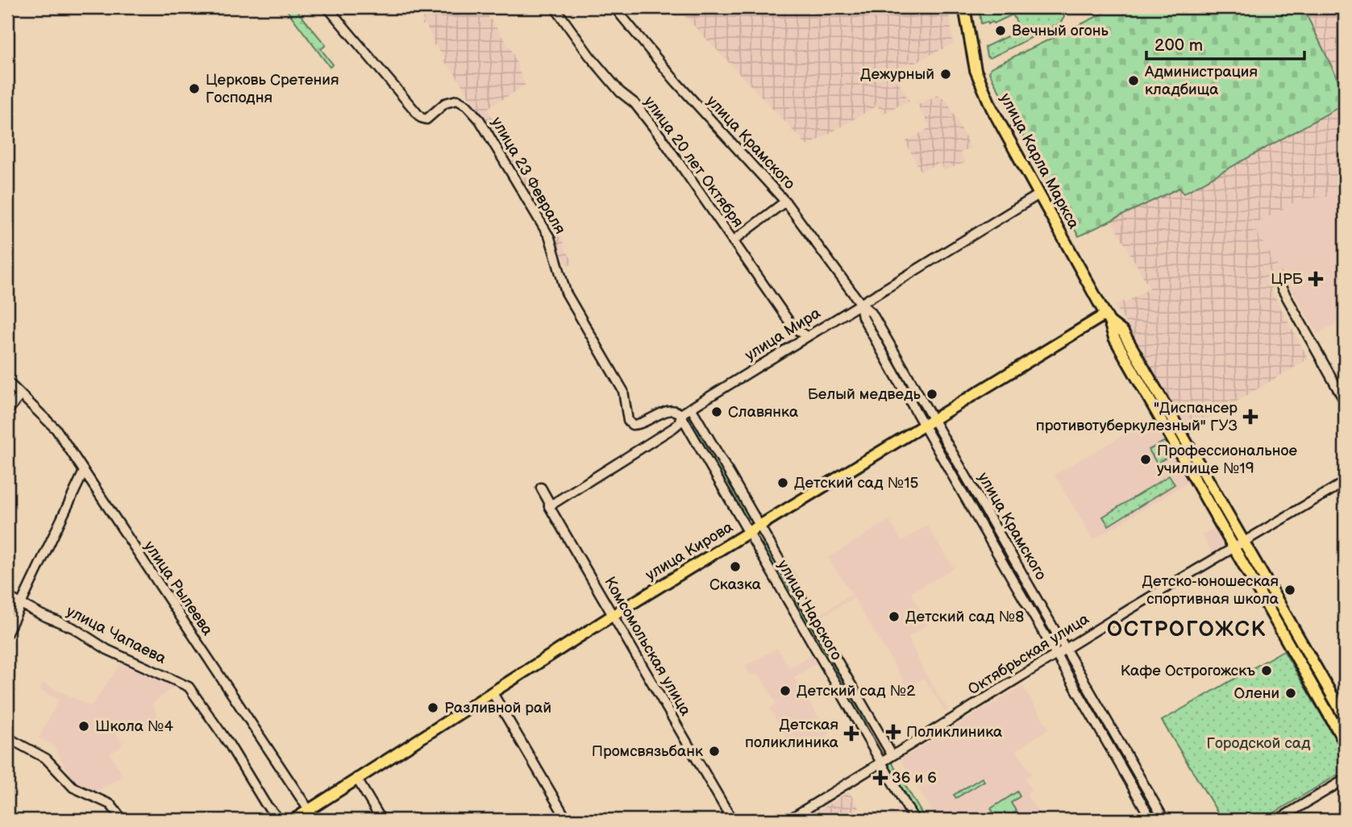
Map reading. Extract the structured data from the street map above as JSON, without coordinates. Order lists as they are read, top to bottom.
{
  "streets": {
    "main road": ["улица Карла Маркса", "улица Кирова"],
    "street": [
      "улица Крамского",
      "улица 20 лет Октября",
      "улица 23 Февраля",
      "улица Мира",
      "улица Рылеева",
      "улица Нарского",
      "улица Чапаева",
      "Комсомольская улица",
      "Октябрьская улица"
    ]
  },
  "crossings": [
    ["улица Крамского", "улица Мира"],
    ["улица Крамского", "улица Кирова"],
    ["улица Крамского", "Октябрьская улица"],
    ["улица Карла Маркса", "улица Мира"],
    ["улица Карла Маркса", "улица Кирова"],
    ["улица Карла Маркса", "Октябрьская улица"],
    ["улица 20 лет Октября", "улица Мира"],
    ["улица 23 Февраля", "улица Мира"],
    ["улица 23 Февраля", "улица Нарского"],
    ["улица Мира", "улица Нарского"],
    ["улица Мира", "Комсомольская улица"],
    ["улица Кирова", "улица Рылеева"],
    ["улица Кирова", "улица Нарского"],
    ["улица Кирова", "Комсомольская улица"],
    ["улица Нарского", "Октябрьская улица"]
  ],
  "districts": ["ОСТРОГОЖСК"],
  "parks": ["Городской сад"],
  "places": {
    "other": [
      "Вечный огонь",
      "Дежурный",
      "Администрация кладбища",
      "Церковь Сретения Господня",
      "Белый медведь",
      "Славянка",
      "Профессиональное училище №19",
      "Детский сад №15",
      "Сказка",
      "Детско-юношеская спортивная школа",
      "Детский сад №8",
      "Кафе Острогожскъ",
      "Детский сад №2",
      "Олени",
      "Разливной рай",
      "Школа №4",
      "Промсвязьбанк"
    ],
    "health": [
      "ЦРБ",
      "\"Диспансер противотуберкулезный\" ГУЗ",
      "Поликлиника",
      "Детская поликлиника",
      "36 и 6"
    ]
  },
  "scale_bar": "200 m"
}
